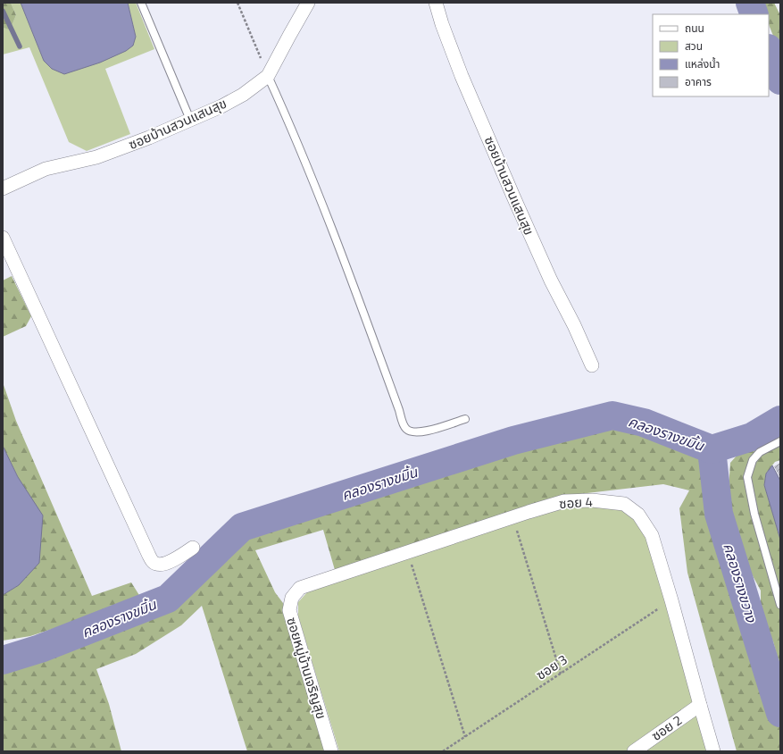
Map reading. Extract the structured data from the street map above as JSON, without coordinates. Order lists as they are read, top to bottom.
{
  "streets": {
    "street": [
      "ซอยบ้านสวนแสนสุข",
      "ซอย 4",
      "ซอยหมู่บ้านเจริญสุข",
      "ซอย 2"
    ],
    "path": ["ซอย 3"]
  },
  "crossings": [
    ["ซอย 4", "ซอย 3"],
    ["ซอย 4", "ซอยหมู่บ้านเจริญสุข"],
    ["ซอย 4", "ซอย 2"]
  ],
  "water": ["คลองรางขมิ้น", "คลองรางขวาง"],
  "legend": [
    "ถนน",
    "สวน",
    "แหล่งน้ำ",
    "อาคาร"
  ]
}
